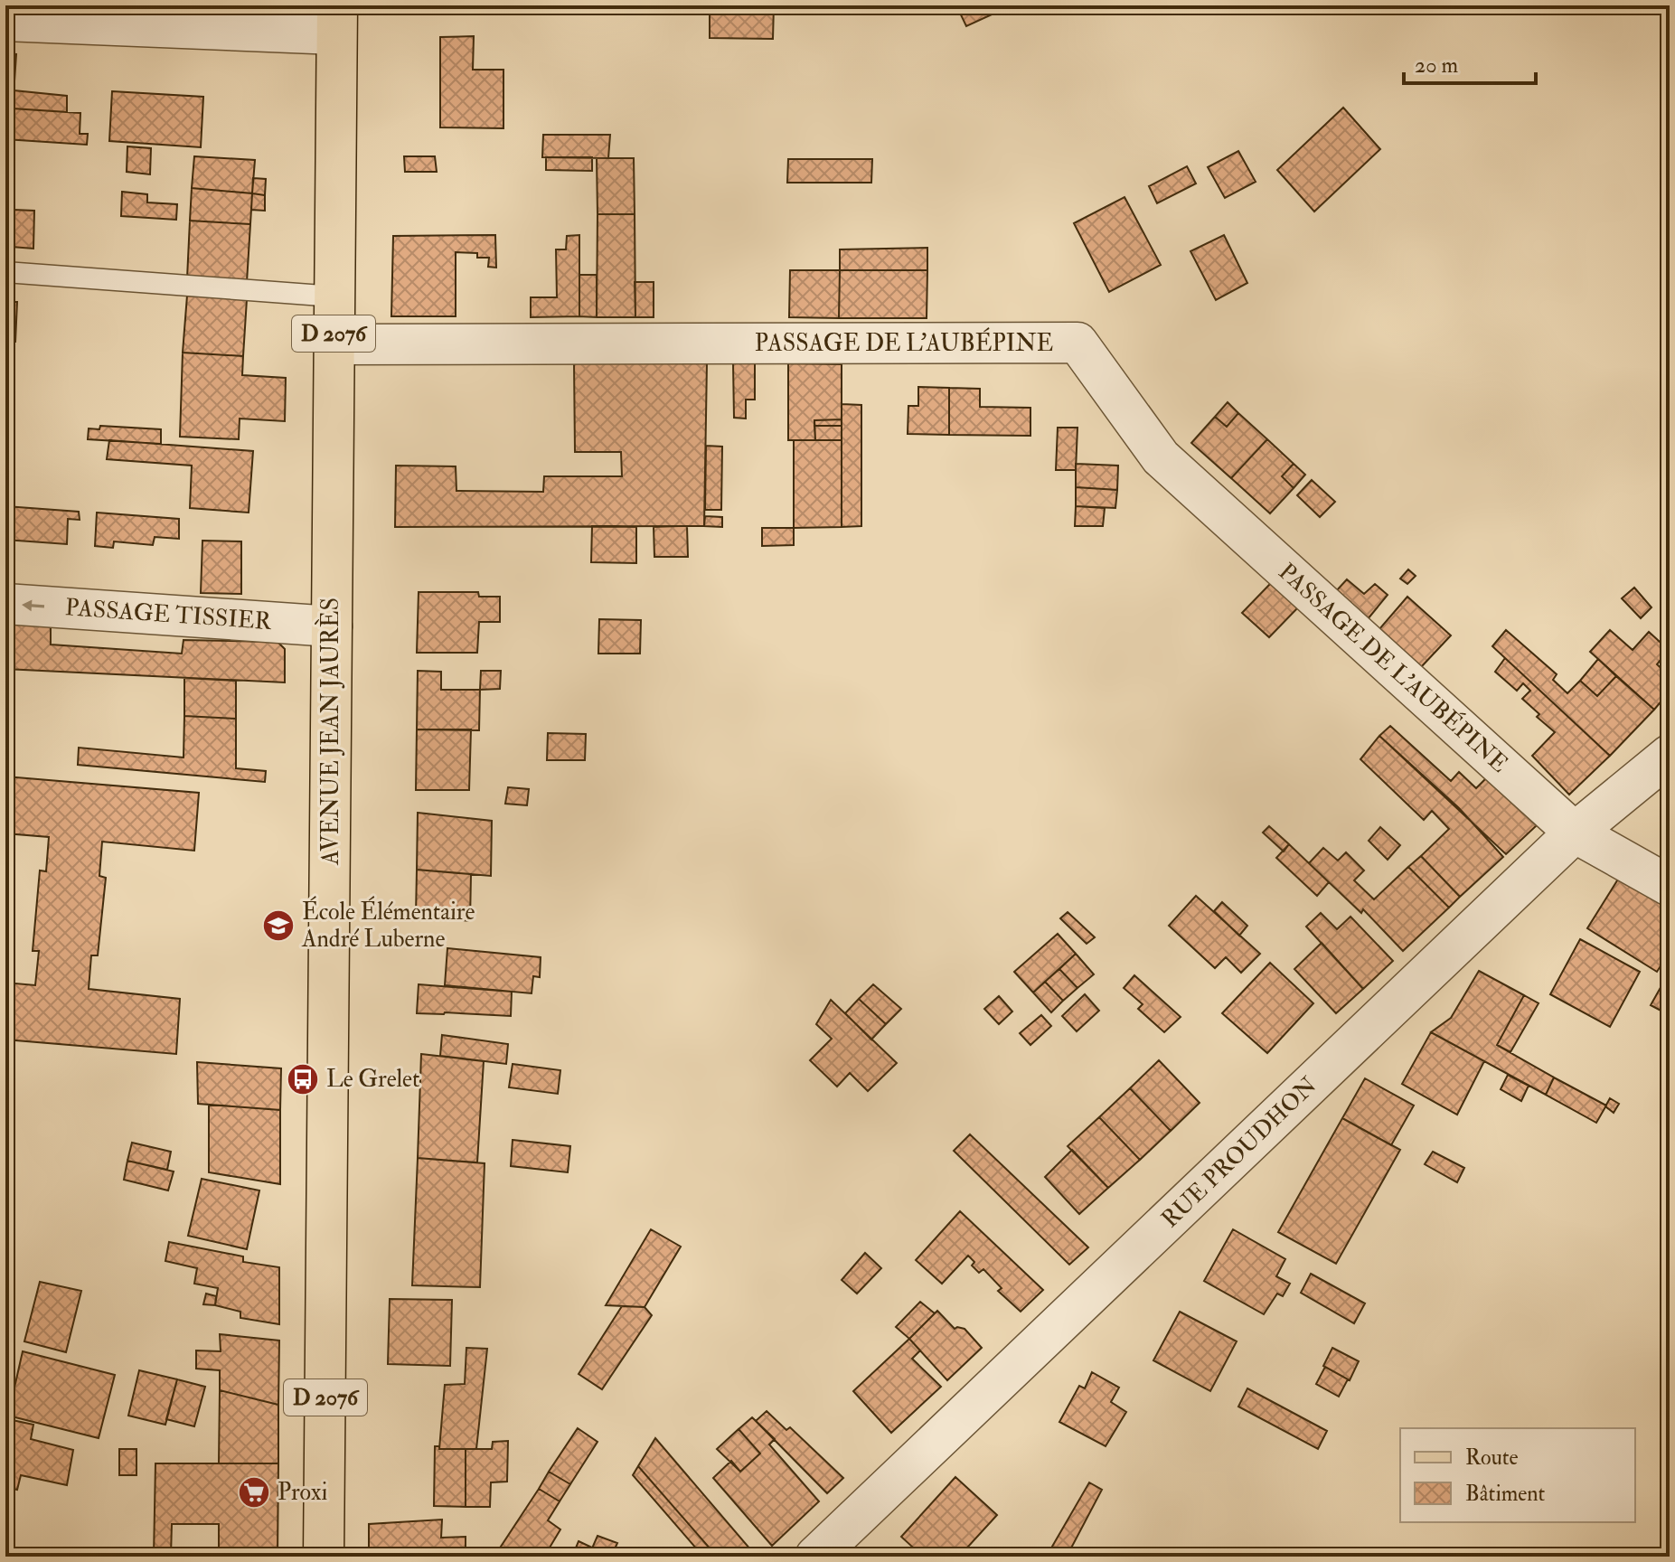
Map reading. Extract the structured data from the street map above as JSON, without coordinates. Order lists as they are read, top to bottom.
{
  "streets": {
    "main road": ["D 2076", "AVENUE JEAN JAURÈS"],
    "street": ["PASSAGE DE L'AUBÉPINE", "PASSAGE TISSIER", "RUE PROUDHON"]
  },
  "crossings": [
    ["PASSAGE DE L'AUBÉPINE", "AVENUE JEAN JAURÈS"],
    ["PASSAGE DE L'AUBÉPINE", "RUE PROUDHON"],
    ["PASSAGE TISSIER", "AVENUE JEAN JAURÈS"]
  ],
  "one_way": ["PASSAGE TISSIER"],
  "places": {
    "school or university": ["École Élémentaire André Luberne"],
    "bus stop": ["Le Grelet"],
    "supermarket": ["Proxi"]
  },
  "legend": ["Route", "Bâtiment"],
  "scale_bar": "20 m"
}
